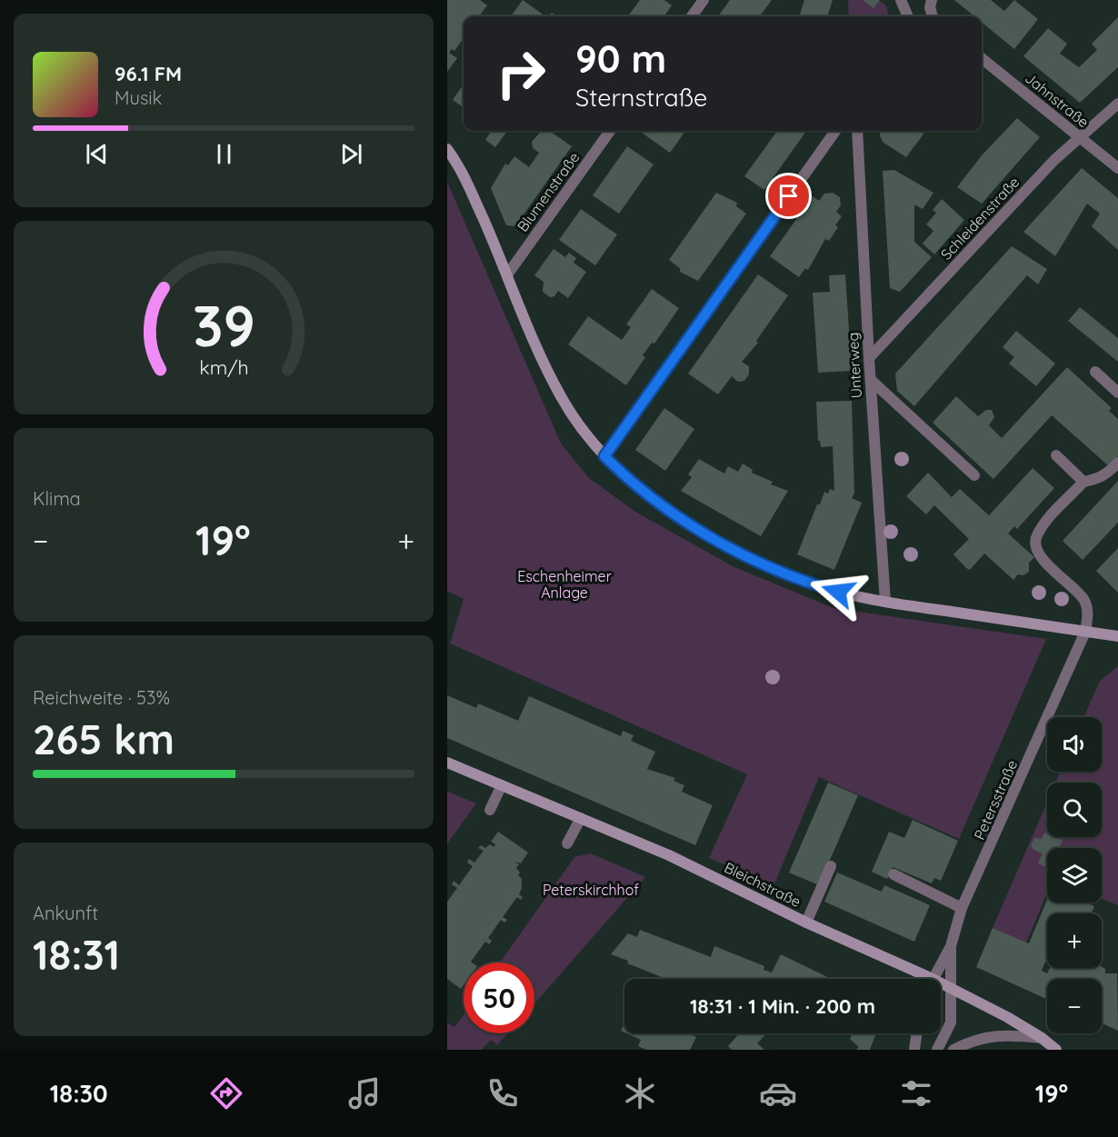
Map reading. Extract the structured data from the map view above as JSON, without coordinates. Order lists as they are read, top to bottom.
{
  "streets": {
    "main road": ["Bleichstraße"],
    "street": [
      "Jahnstraße",
      "Blumenstraße",
      "Schleidenstraße",
      "Unterweg",
      "Petersstraße"
    ]
  },
  "crossings": [
    ["Jahnstraße", "Schleidenstraße"],
    ["Schleidenstraße", "Unterweg"]
  ],
  "parks": ["Eschenheimer Anlage", "Peterskirchhof"],
  "page": {
    "turn": ["90 m", "Sternstraße"],
    "song": ["96.1 FM", "Musik"],
    "tile": [
      "Klima",
      ["Reichweite · 53%", "265 km"],
      ["Ankunft", "18:31"]
    ],
    "heat": ["−", "19°", "+"],
    "map_buttons": ["+", "−"],
    "limit": "50",
    "trip": "18:31 · 1 Min. · 200 m",
    "tabs": ["18:30", "19°"],
    "gauge": ["39", "km/h"]
  }
}
